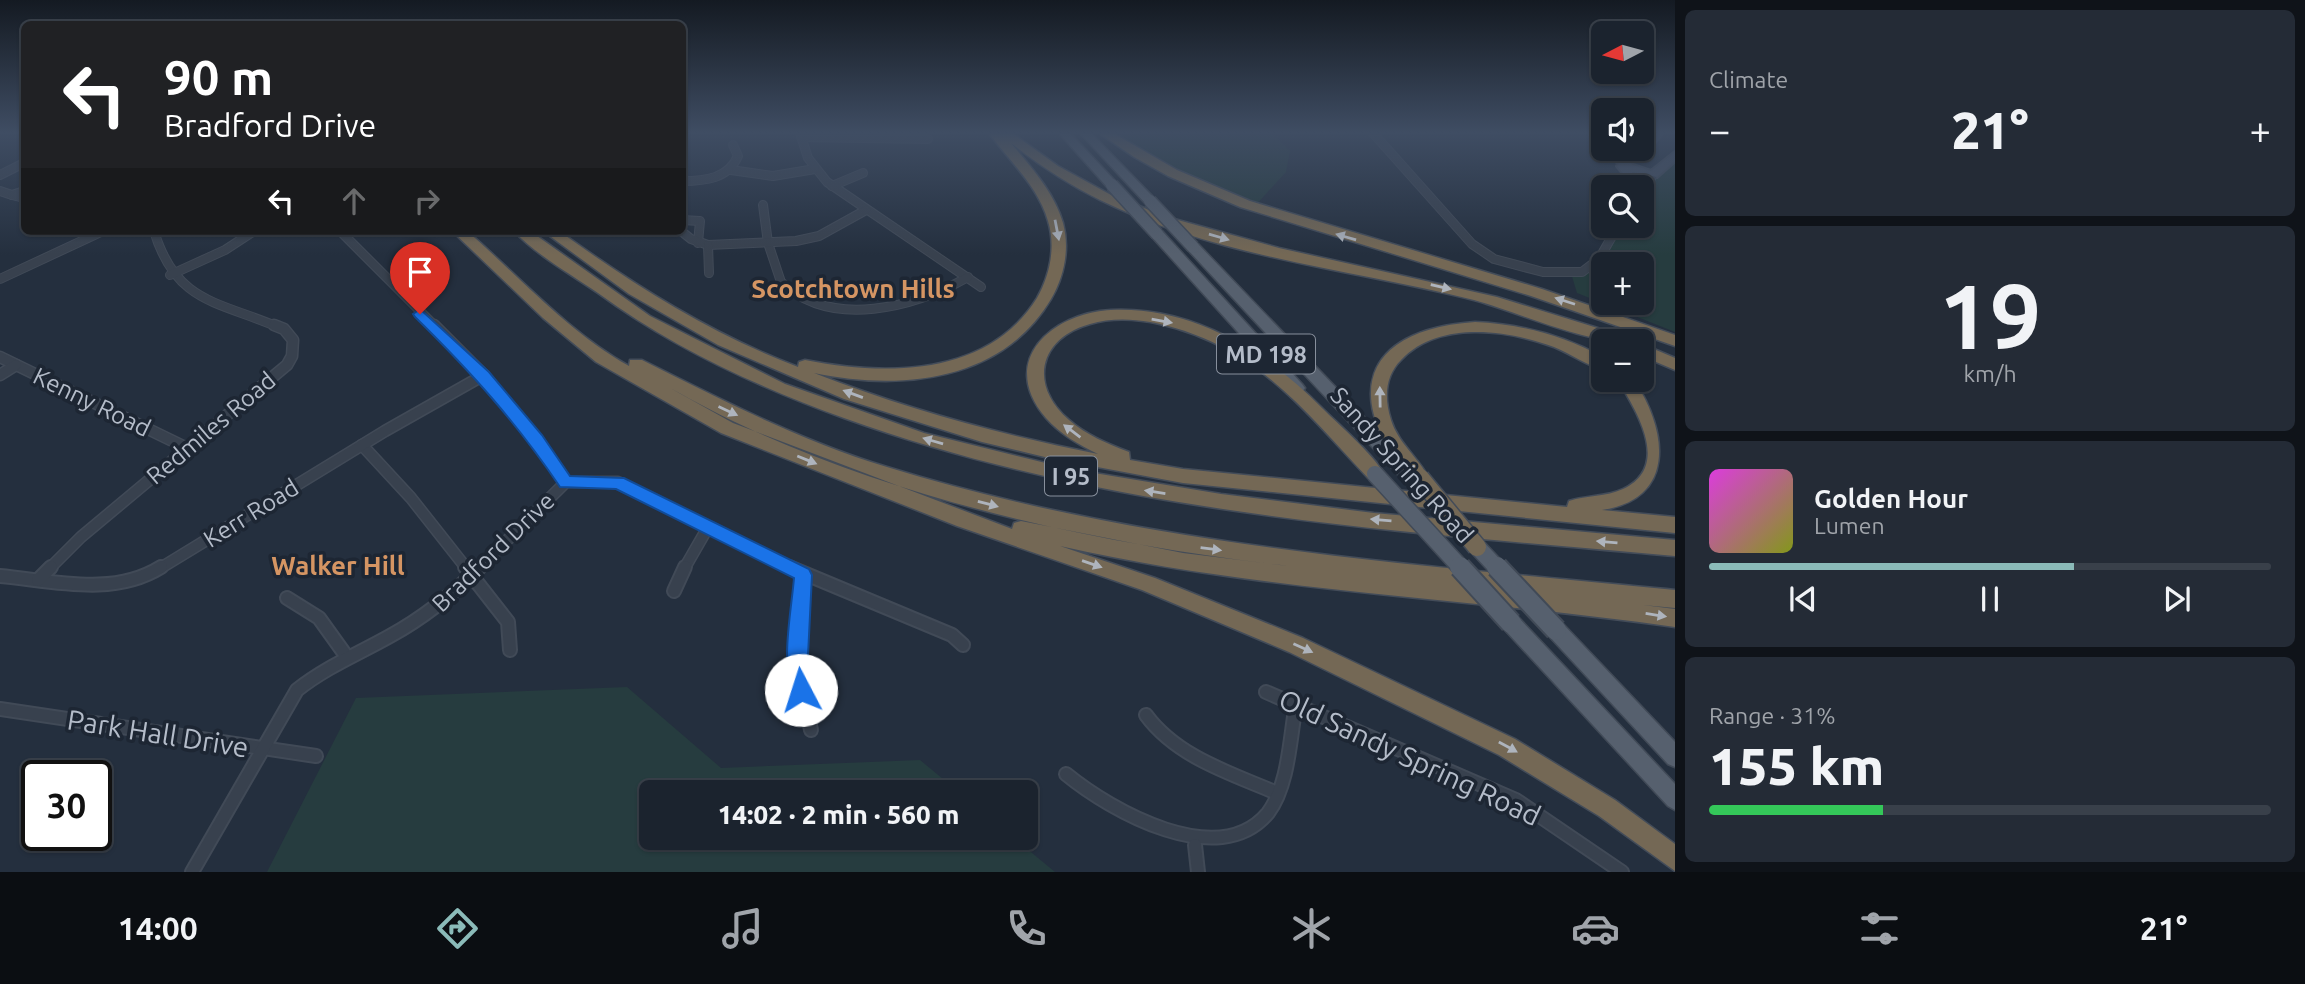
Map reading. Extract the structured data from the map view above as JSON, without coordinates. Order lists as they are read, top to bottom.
{
  "streets": {
    "highway": ["I 95"],
    "main road": ["MD 198", "Sandy Spring Road"],
    "street": [
      "Kenny Road",
      "Redmiles Road",
      "Kerr Road",
      "Bradford Drive",
      "Park Hall Drive",
      "Old Sandy Spring Road"
    ]
  },
  "crossings": [
    ["Kenny Road", "Redmiles Road"],
    ["Redmiles Road", "Kerr Road"],
    ["Bradford Drive", "Park Hall Drive"]
  ],
  "districts": ["Scotchtown Hills", "Walker Hill"],
  "north": "left",
  "page": {
    "tile": [
      "Climate",
      ["19", "km/h"],
      ["Range · 31%", "155 km"]
    ],
    "map_buttons": ["+", "−"],
    "turn": ["90 m", "Bradford Drive"],
    "heat": ["−", "21°", "+"],
    "song": ["Golden Hour", "Lumen"],
    "limit": "30",
    "trip": "14:02 · 2 min · 560 m",
    "tabs": ["14:00", "21°"]
  }
}
